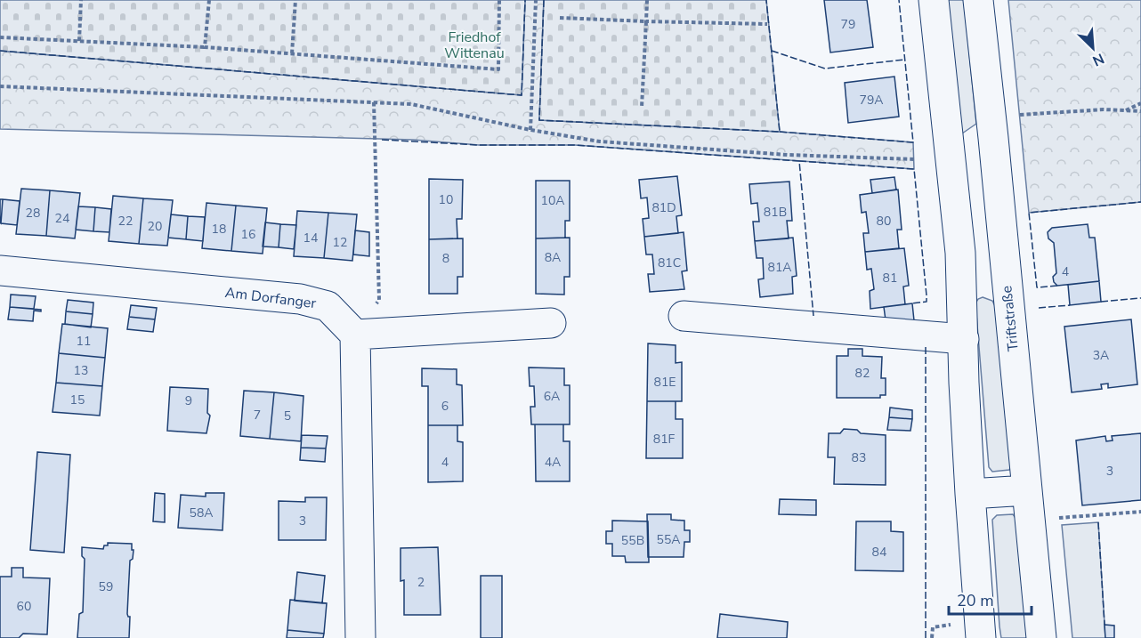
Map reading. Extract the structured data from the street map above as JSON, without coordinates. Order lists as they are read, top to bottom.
{
  "streets": {
    "main road": ["Am Dorfanger", "Triftstraße"]
  },
  "parks": ["Friedhof Wittenau"],
  "house_numbers": [
    "79",
    "79A",
    "10",
    "10A",
    "81D",
    "81B",
    "28",
    "24",
    "22",
    "80",
    "20",
    "18",
    "16",
    "14",
    "12",
    "8A",
    "8",
    "81C",
    "81A",
    "4",
    "81",
    "11",
    "3A",
    "13",
    "82",
    "81E",
    "6A",
    "15",
    "9",
    "6",
    "7",
    "5",
    "81F",
    "83",
    "4",
    "4A",
    "3",
    "58A",
    "3",
    "55A",
    "55B",
    "84",
    "2",
    "59",
    "60"
  ],
  "scale_bar": "20 m",
  "north": "bottom right"
}
